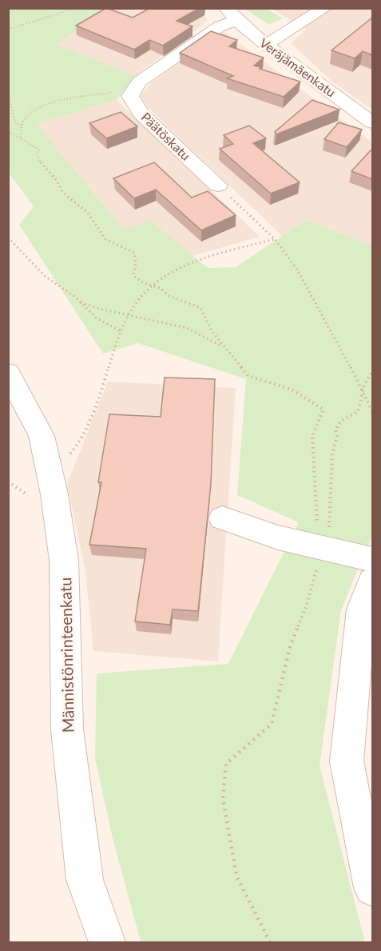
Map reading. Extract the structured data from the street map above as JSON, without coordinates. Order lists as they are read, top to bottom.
{
  "streets": {
    "street": ["Veräjämäenkatu", "Päätöskatu", "Männistönrinteenkatu"]
  }
}
